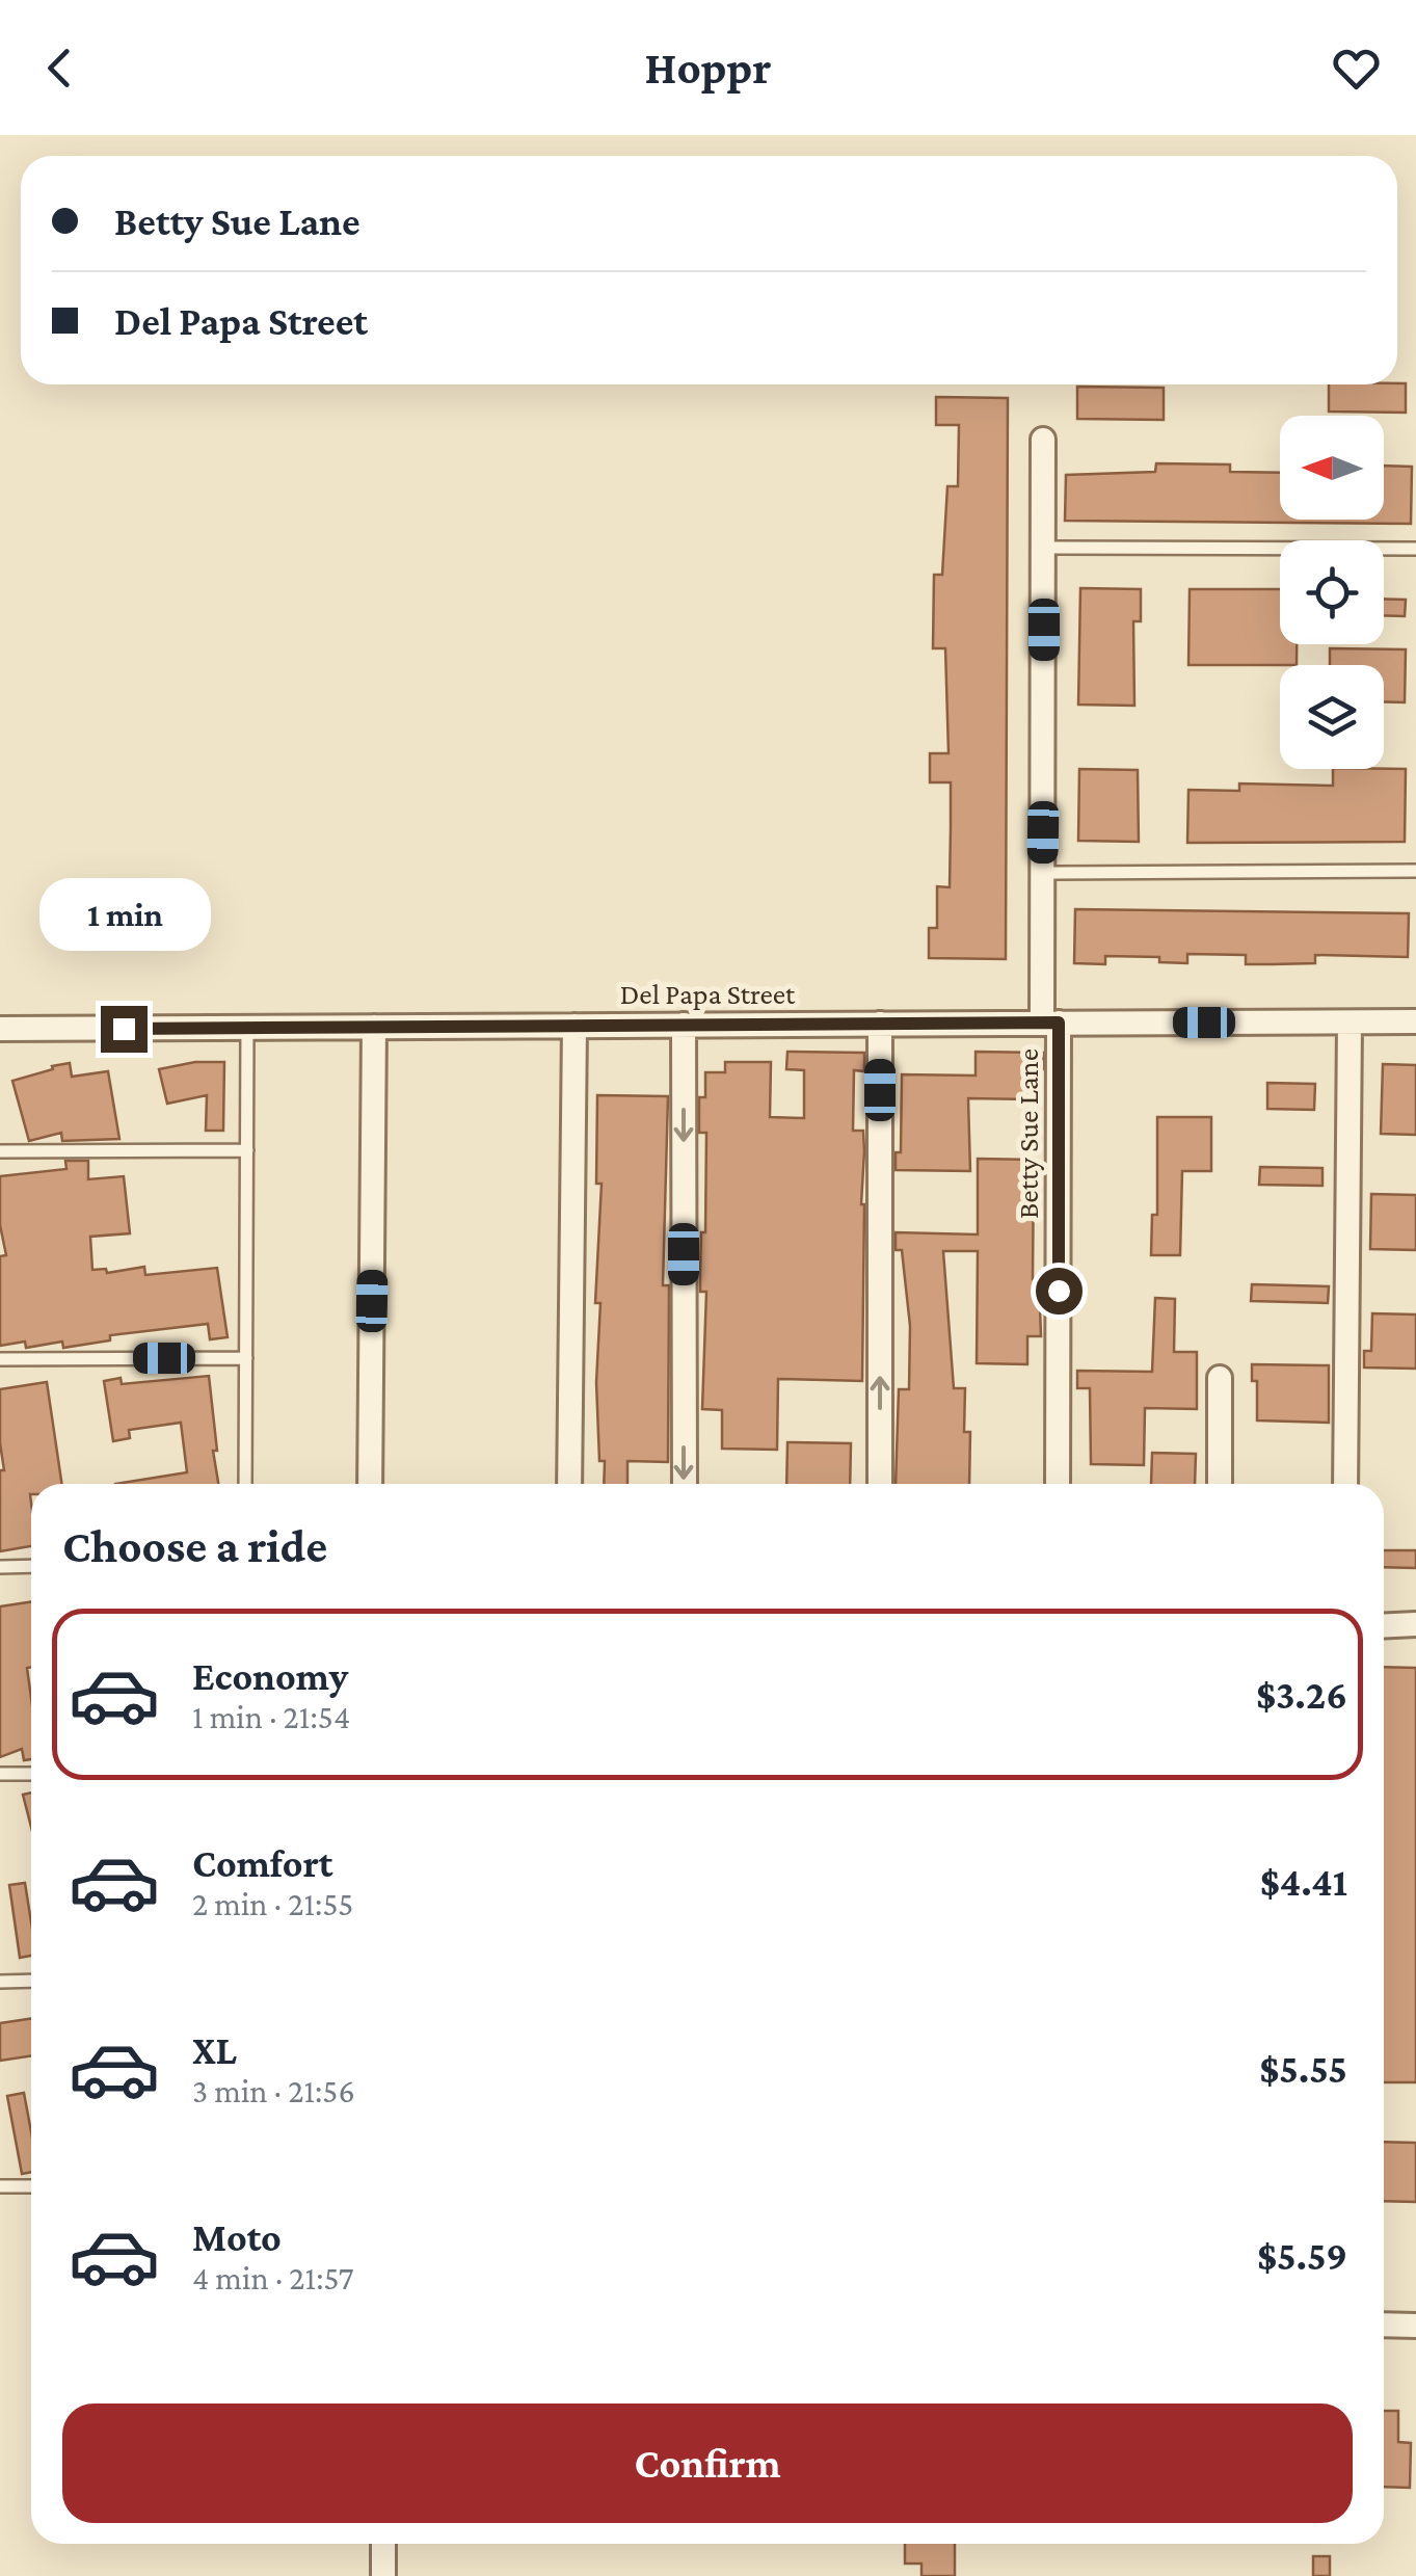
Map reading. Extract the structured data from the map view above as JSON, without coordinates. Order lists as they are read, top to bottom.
{
  "streets": {
    "street": ["Del Papa Street", "Betty Sue Lane"]
  },
  "crossings": [
    ["Del Papa Street", "Betty Sue Lane"]
  ],
  "north": "left",
  "page": {
    "header": "Hoppr",
    "banner": ["Betty Sue Lane", "Del Papa Street"],
    "bubble": "1 min",
    "heading": "Choose a ride",
    "list": [
      {
        "name": "Economy",
        "note": "1 min · 21:54",
        "value": "$3.26"
      },
      {
        "name": "Comfort",
        "note": "2 min · 21:55",
        "value": "$4.41"
      },
      {
        "name": "XL",
        "note": "3 min · 21:56",
        "value": "$5.55"
      },
      {
        "name": "Moto",
        "note": "4 min · 21:57",
        "value": "$5.59"
      }
    ],
    "buttons": "Confirm"
  }
}
